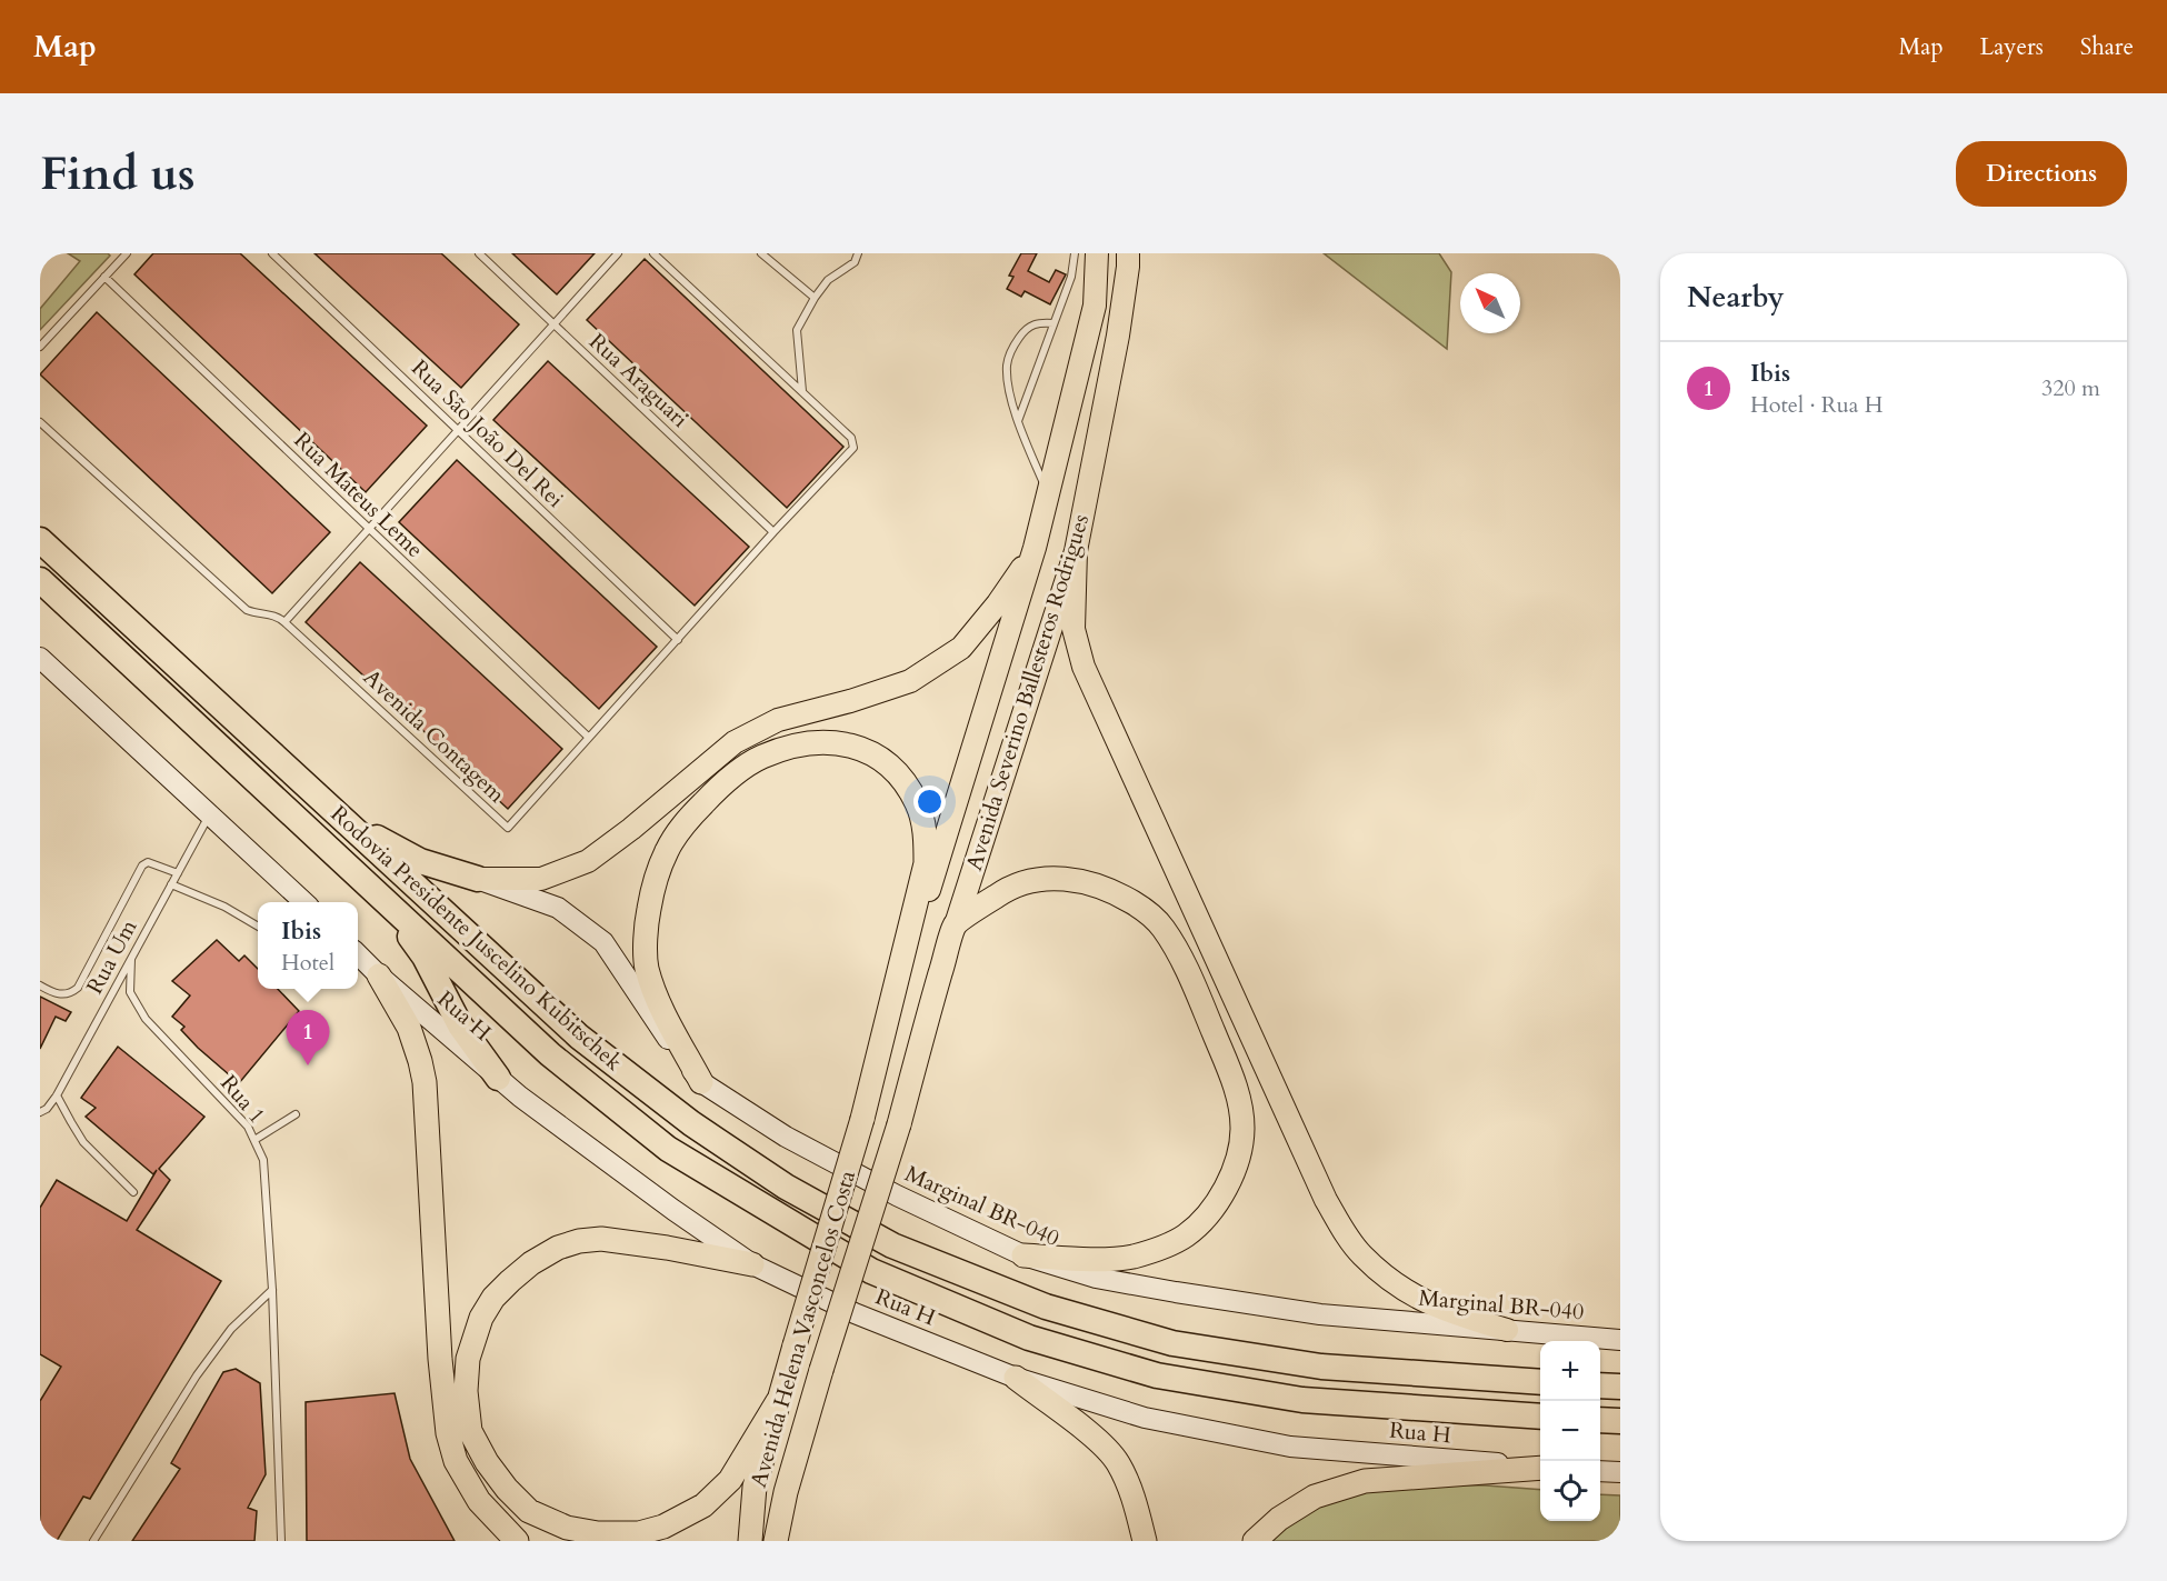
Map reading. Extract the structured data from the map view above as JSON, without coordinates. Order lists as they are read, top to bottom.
{
  "streets": {
    "highway": ["Avenida Severino Ballesteros Rodrigues", "Rodovia Presidente Juscelino Kubitschek", "Avenida Helena Vasconcelos Costa"],
    "main road": ["Rua H", "Marginal BR-040"],
    "lane": [
      "Rua Araguari",
      "Rua São João Del Rei",
      "Rua Mateus Leme",
      "Avenida Contagem",
      "Rua Um",
      "Rua 1"
    ]
  },
  "crossings": [
    ["Rua Araguari", "Avenida Contagem"],
    ["Rua São João Del Rei", "Avenida Contagem"],
    ["Rua Mateus Leme", "Avenida Contagem"],
    ["Avenida Severino Ballesteros Rodrigues", "Avenida Helena Vasconcelos Costa"],
    ["Rua Um", "Rua 1"]
  ],
  "north": "top left",
  "page": {
    "header": "Map",
    "nav": ["Map", "Layers", "Share"],
    "buttons": "Directions",
    "title": "Find us",
    "heading": "Nearby",
    "list": [
      {
        "mark": "1",
        "name": "Ibis",
        "note": "Hotel · Rua H",
        "value": "320 m"
      }
    ],
    "popup": ["Ibis", "Hotel"],
    "pins": "1",
    "map_buttons": ["+", "−"]
  }
}
